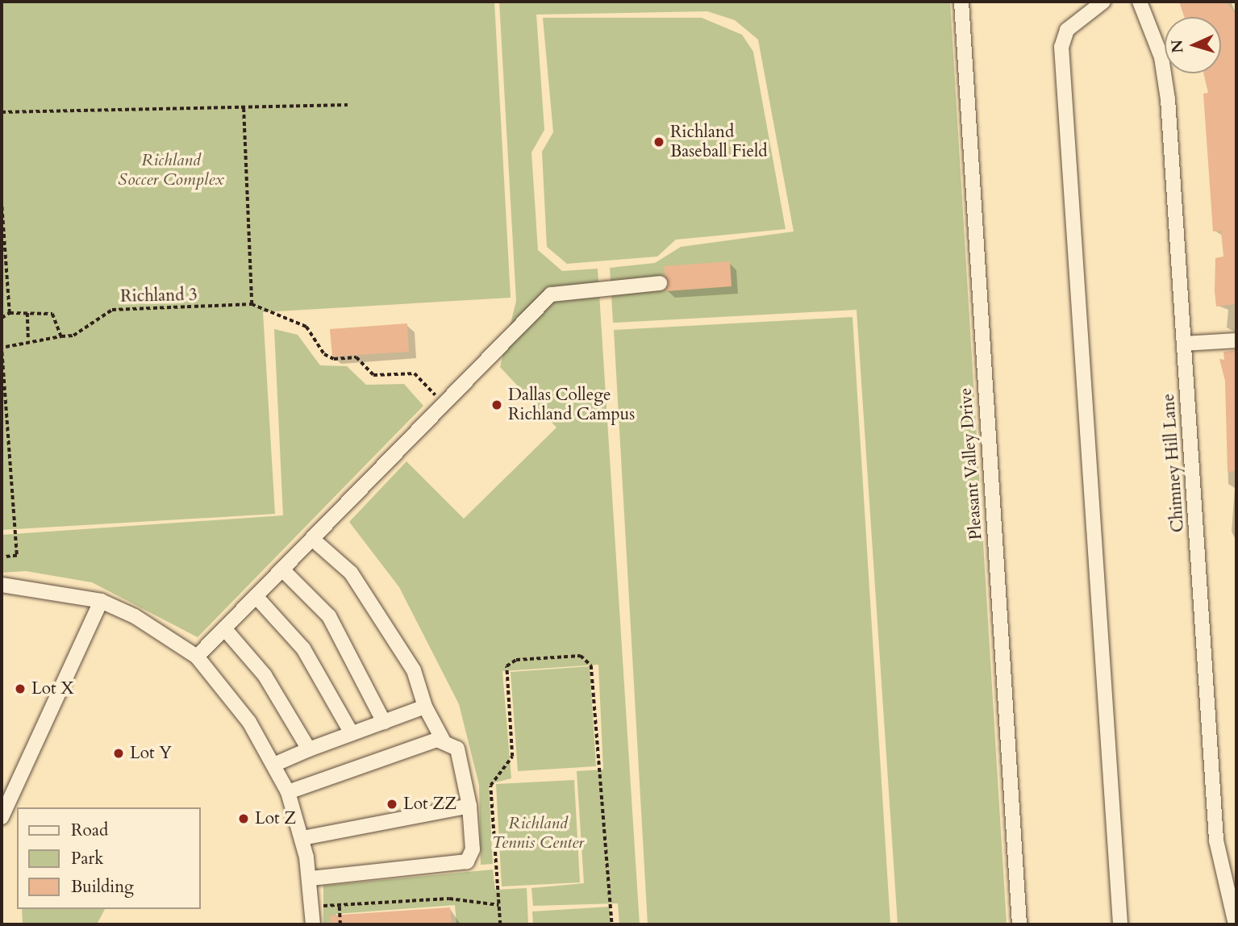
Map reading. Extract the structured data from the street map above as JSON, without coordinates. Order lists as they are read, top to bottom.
{
  "streets": {
    "street": ["Chimney Hill Lane", "Pleasant Valley Drive"],
    "path": ["Richland 3"]
  },
  "parks": ["Richland Soccer Complex", "Richland Tennis Center"],
  "places": [
    "Richland Baseball Field",
    "Dallas College Richland Campus",
    "Lot X",
    "Lot Y",
    "Lot ZZ",
    "Lot Z"
  ],
  "legend": ["Road", "Park", "Building"],
  "north": "left"
}
